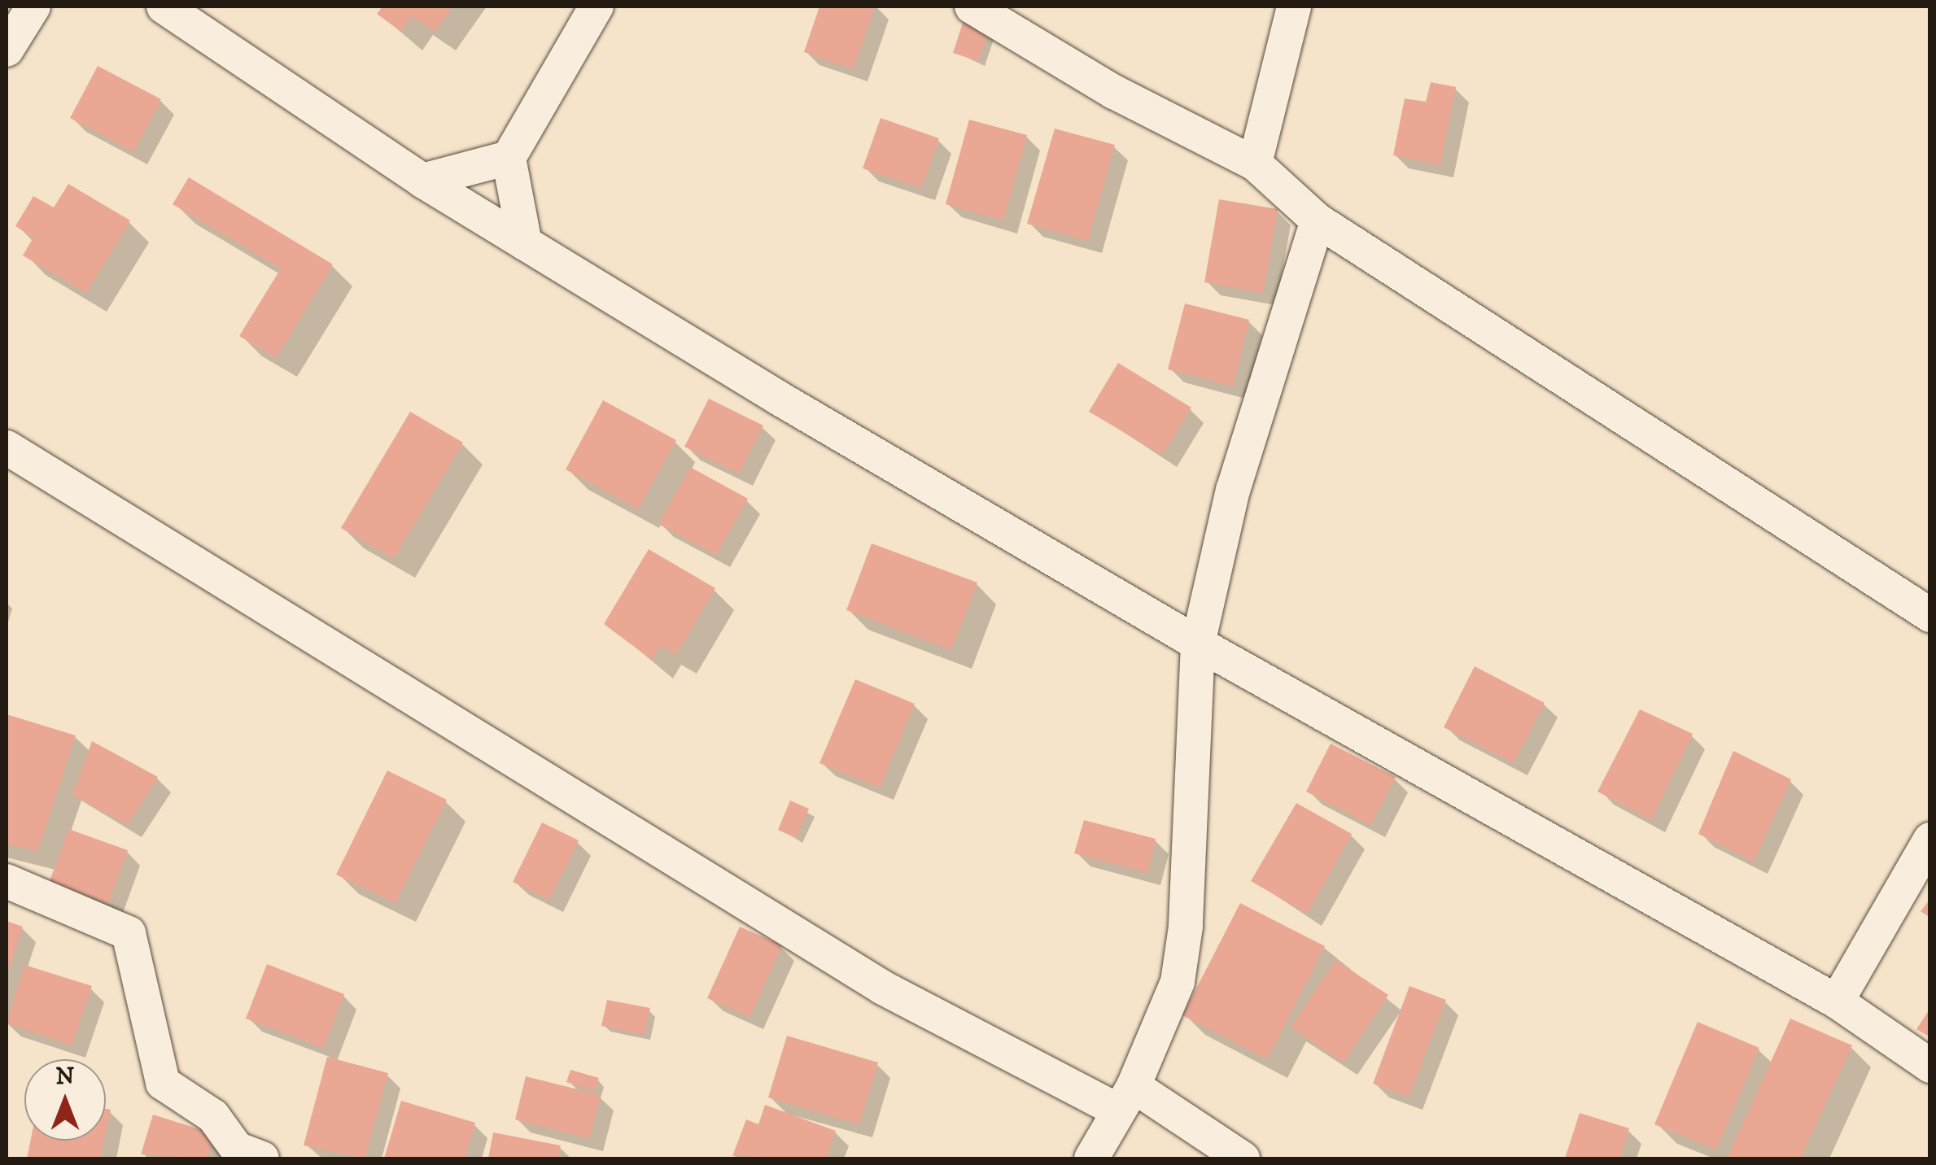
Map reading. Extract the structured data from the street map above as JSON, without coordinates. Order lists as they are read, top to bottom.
{
  "north": "top"
}
